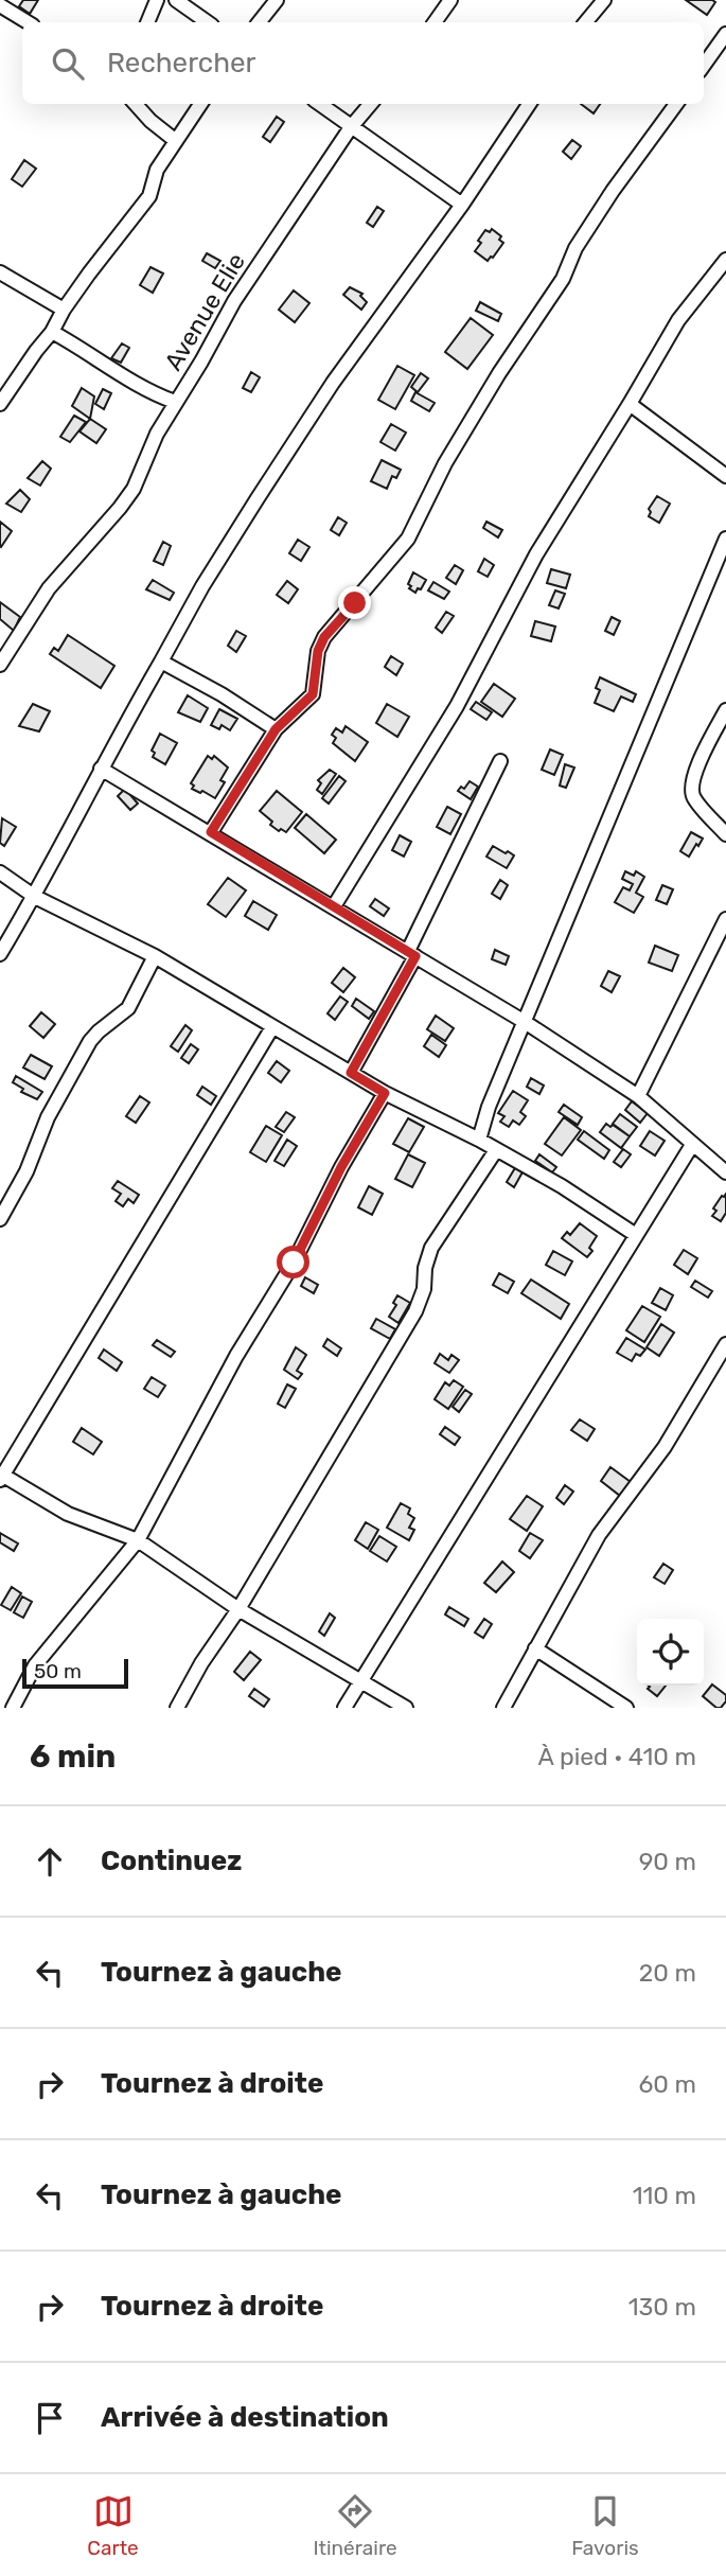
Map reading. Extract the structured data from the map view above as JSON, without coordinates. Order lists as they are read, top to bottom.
{
  "streets": {
    "street": ["Avenue Elie"]
  },
  "scale_bar": "50 m",
  "page": {
    "search": "Rechercher",
    "scale": "50 m",
    "heading": ["6 min", "À pied · 410 m"],
    "list": [
      ["Continuez", "90 m"],
      ["Tournez à gauche", "20 m"],
      ["Tournez à droite", "60 m"],
      ["Tournez à gauche", "110 m"],
      ["Tournez à droite", "130 m"],
      "Arrivée à destination"
    ],
    "nav": ["Carte", "Itinéraire", "Favoris"]
  }
}
